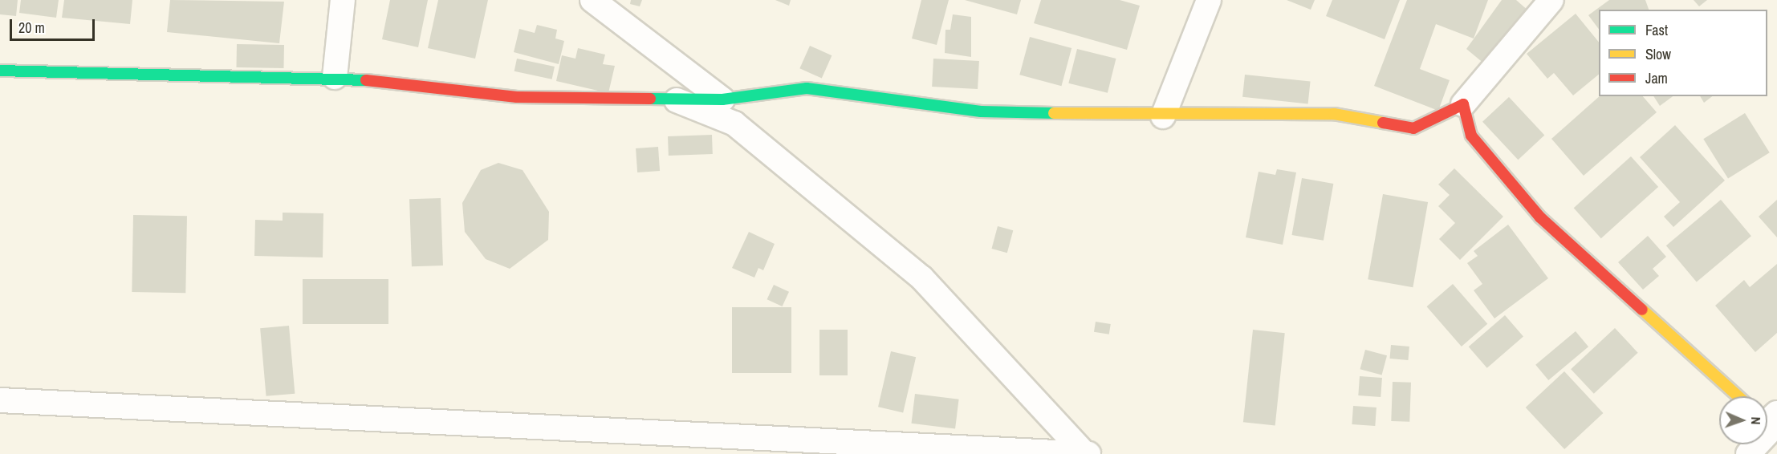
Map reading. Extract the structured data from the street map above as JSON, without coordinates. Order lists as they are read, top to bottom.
{
  "legend": ["Fast", "Slow", "Jam"],
  "scale_bar": "20 m",
  "north": "right"
}
